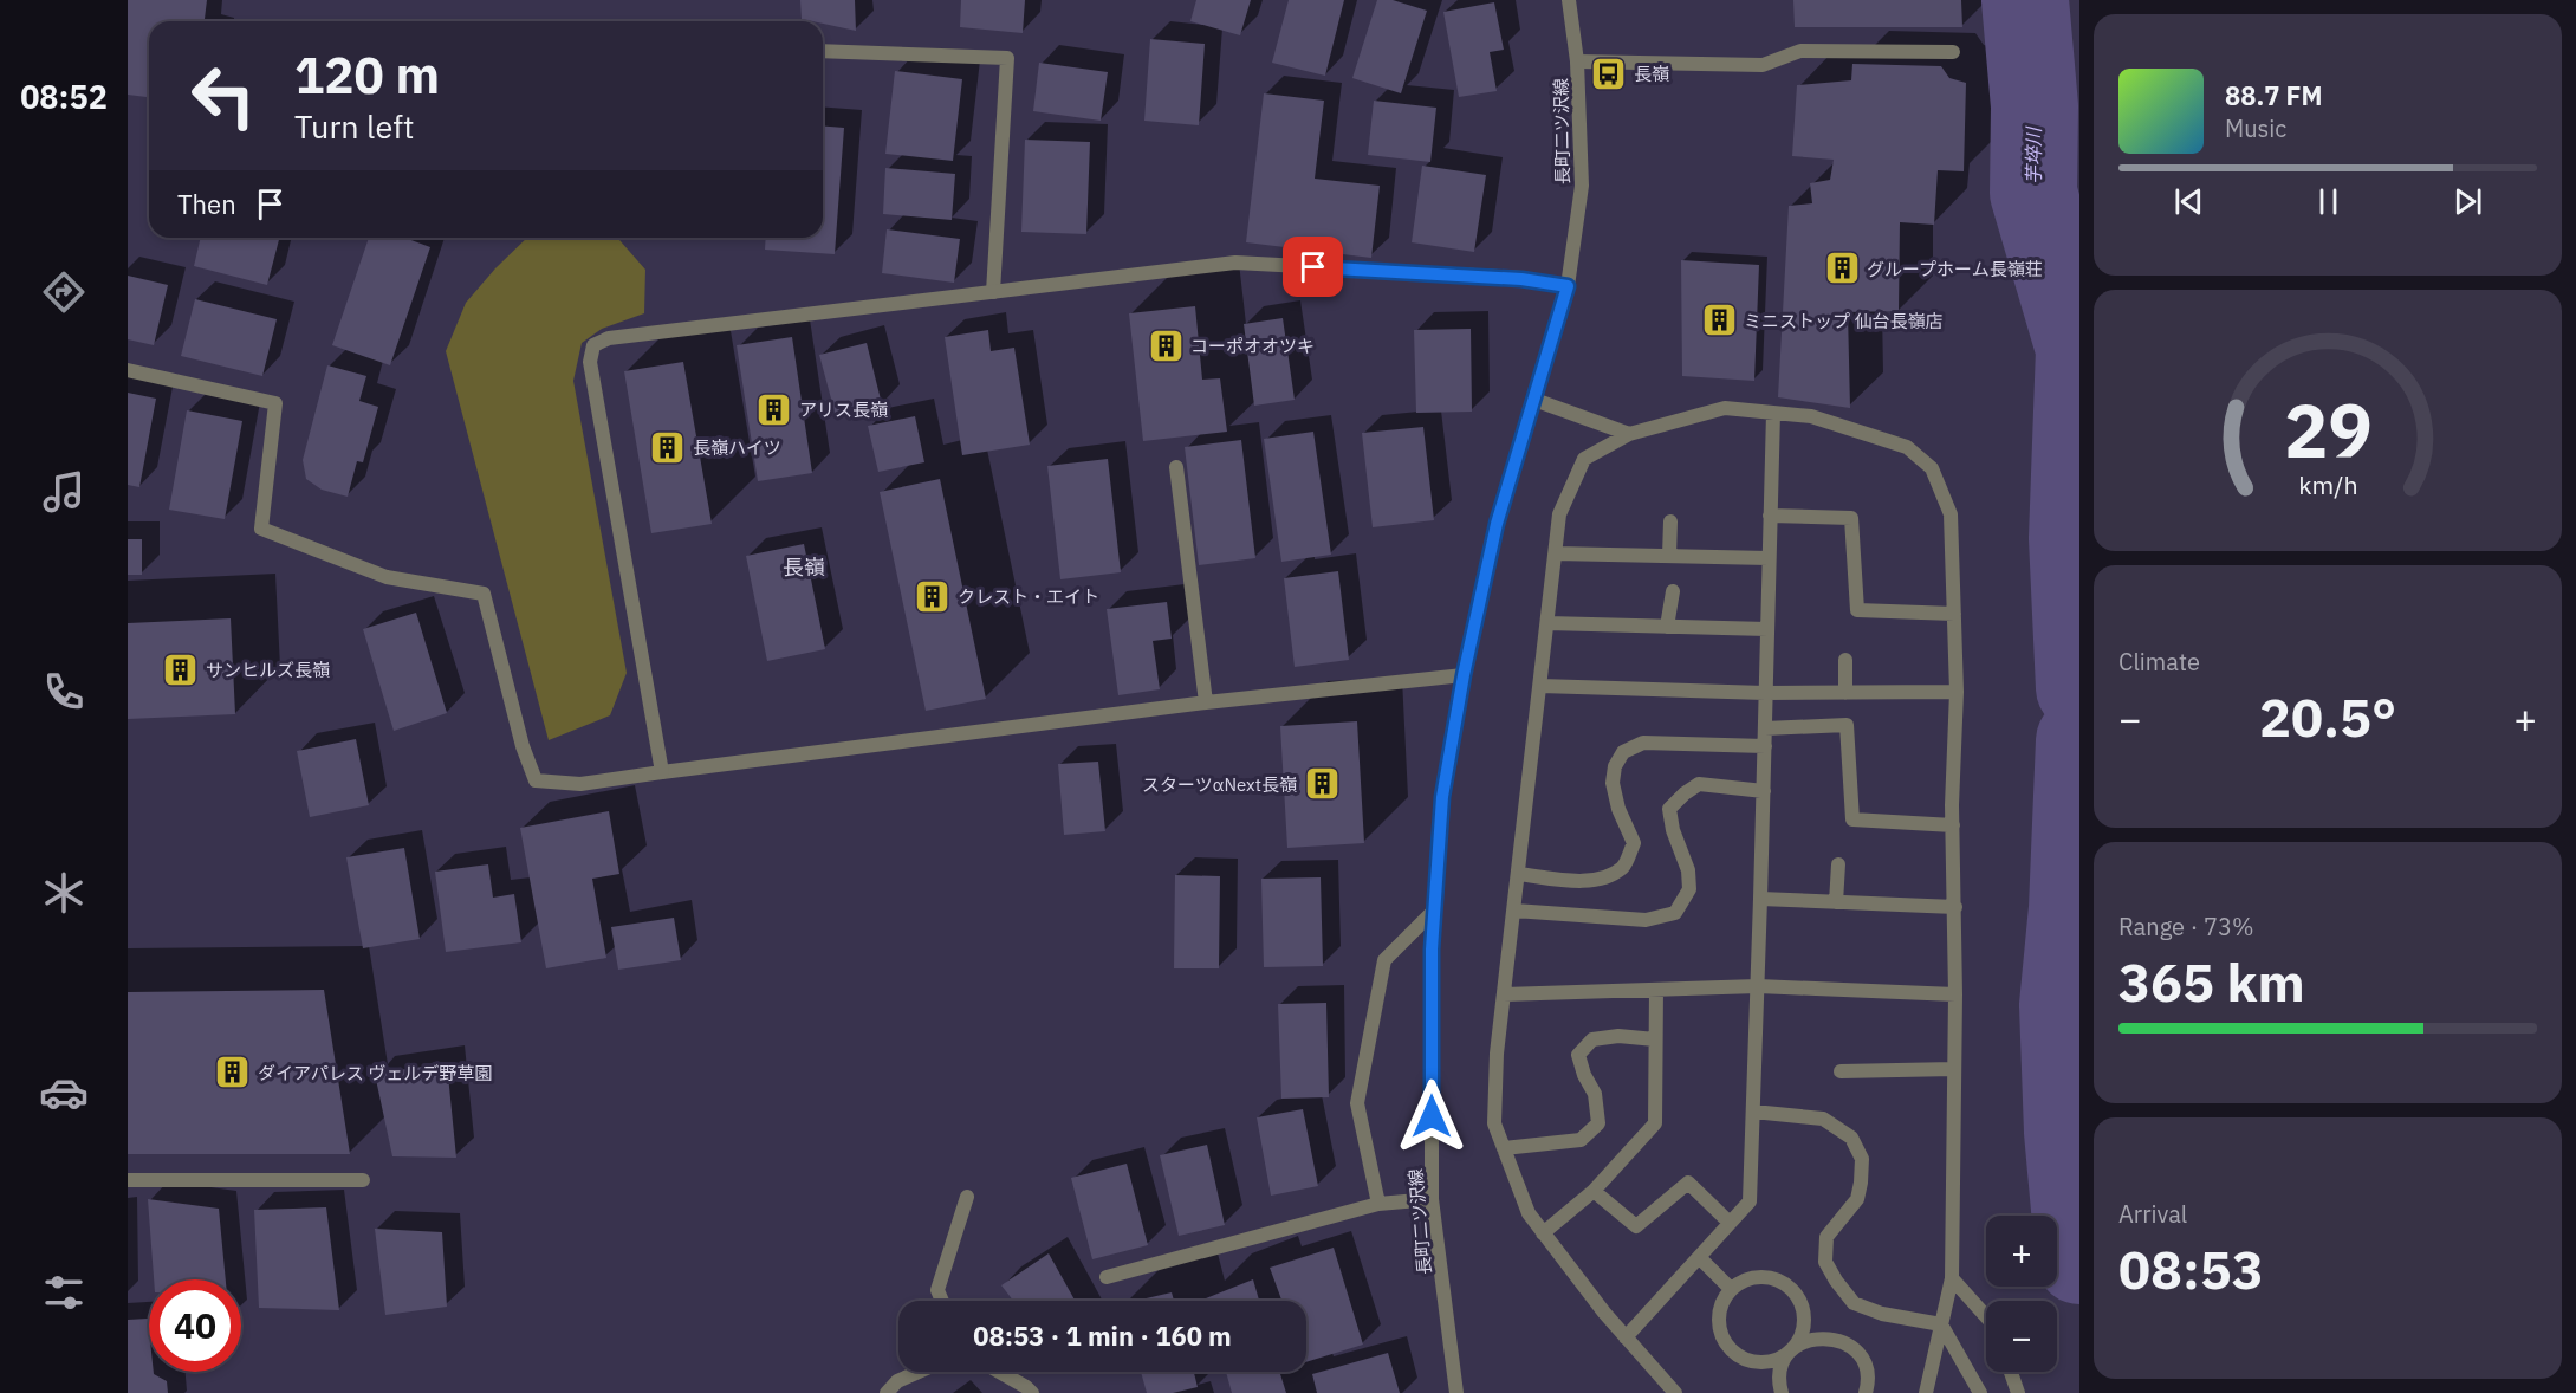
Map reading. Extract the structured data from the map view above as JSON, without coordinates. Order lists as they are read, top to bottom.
{
  "streets": {
    "street": ["長町二ツ沢線"]
  },
  "districts": ["長嶺"],
  "water": ["芋埣川"],
  "places": {
    "bus stop": ["長嶺"],
    "building": [
      "グループホーム長嶺荘",
      "ミニストップ 仙台長嶺店",
      "コーポオオツキ",
      "アリス長嶺",
      "長嶺ハイツ",
      "クレスト・エイト",
      "サンヒルズ長嶺",
      "スターツαNext長嶺",
      "ダイアパレス ヴェルデ野草園"
    ]
  },
  "page": {
    "tabs": "08:52",
    "turn": ["120 m", "Turn left"],
    "song": ["88.7 FM", "Music"],
    "then": "Then",
    "tile": [
      "Climate",
      ["Range · 73%", "365 km"],
      ["Arrival", "08:53"]
    ],
    "heat": ["−", "20.5°", "+"],
    "map_buttons": ["+", "−"],
    "limit": "40",
    "trip": "08:53 · 1 min · 160 m",
    "gauge": ["29", "km/h"]
  }
}
